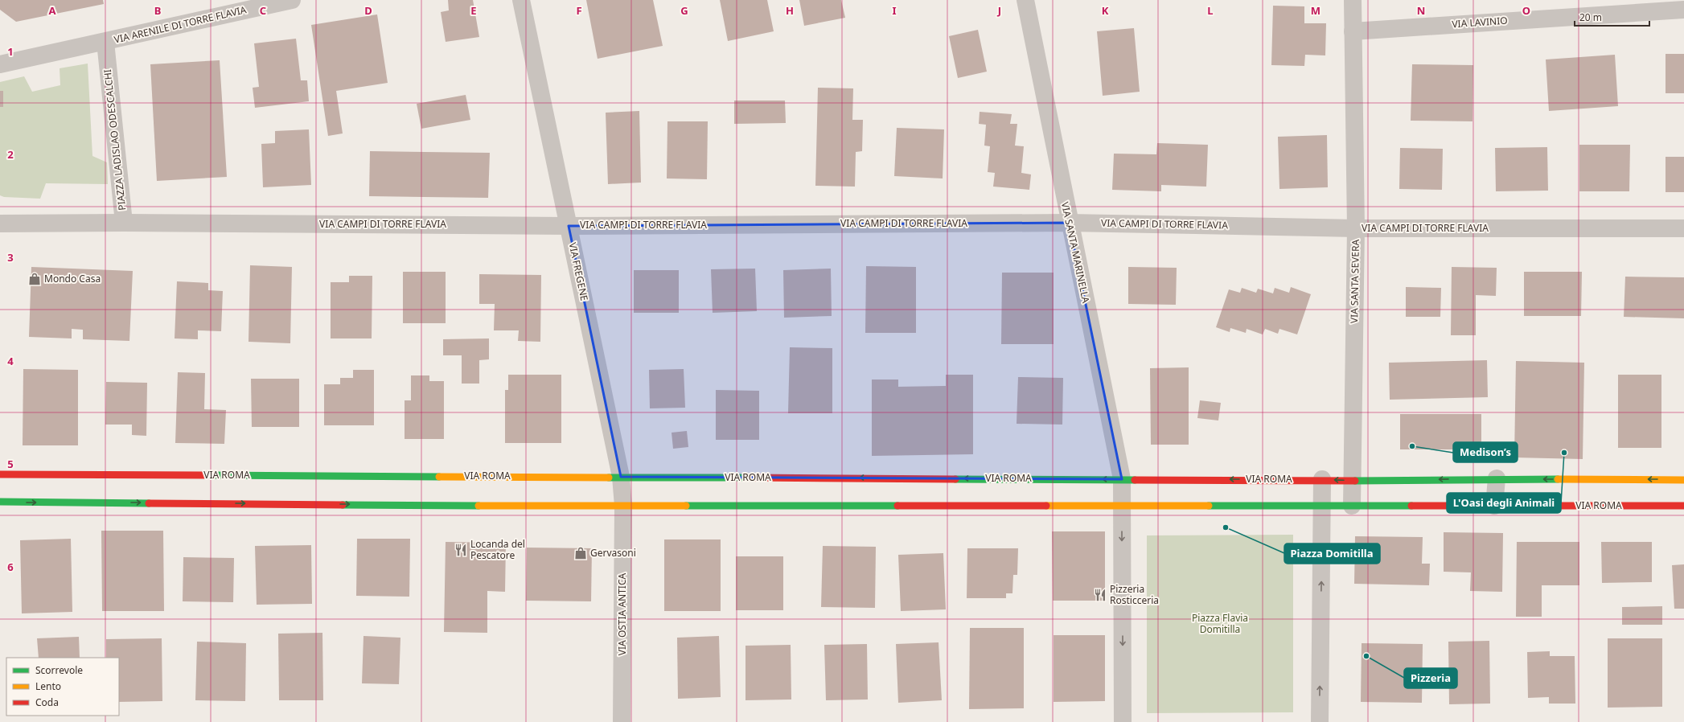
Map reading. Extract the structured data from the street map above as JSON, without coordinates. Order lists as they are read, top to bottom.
{
  "streets": {
    "street": [
      "VIA LAVINIO",
      "VIA ARENILE DI TORRE FLAVIA",
      "PIAZZA LADISLAO ODESCALCHI",
      "VIA CAMPI DI TORRE FLAVIA",
      "VIA SANTA MARINELLA",
      "VIA FREGENE",
      "VIA SANTA SEVERA",
      "VIA ROMA",
      "VIA OSTIA ANTICA"
    ]
  },
  "crossings": [
    ["VIA LAVINIO", "VIA SANTA SEVERA"],
    ["VIA ARENILE DI TORRE FLAVIA", "PIAZZA LADISLAO ODESCALCHI"],
    ["PIAZZA LADISLAO ODESCALCHI", "VIA CAMPI DI TORRE FLAVIA"],
    ["VIA CAMPI DI TORRE FLAVIA", "VIA SANTA MARINELLA"],
    ["VIA CAMPI DI TORRE FLAVIA", "VIA FREGENE"],
    ["VIA CAMPI DI TORRE FLAVIA", "VIA SANTA SEVERA"],
    ["VIA SANTA MARINELLA", "VIA ROMA"],
    ["VIA FREGENE", "VIA ROMA"],
    ["VIA FREGENE", "VIA OSTIA ANTICA"],
    ["VIA SANTA SEVERA", "VIA ROMA"],
    ["VIA ROMA", "VIA OSTIA ANTICA"]
  ],
  "parks": ["Piazza Flavia Domitilla"],
  "places": {
    "shop": ["Mondo Casa", "Gervasoni"],
    "other": [
      "Medison’s",
      "L'Oasi degli Animali",
      "Piazza Domitilla",
      "Pizzeria"
    ],
    "restaurant": ["Locanda del Pescatore", "Pizzeria Rosticceria"]
  },
  "legend": ["Scorrevole", "Lento", "Coda"],
  "scale_bar": "20 m",
  "grid": {
    "columns": [
      "A",
      "B",
      "C",
      "D",
      "E",
      "F",
      "G",
      "H",
      "I",
      "J",
      "K",
      "L",
      "M",
      "N",
      "O"
    ],
    "rows": [
      "1",
      "2",
      "3",
      "4",
      "5",
      "6"
    ]
  }
}
